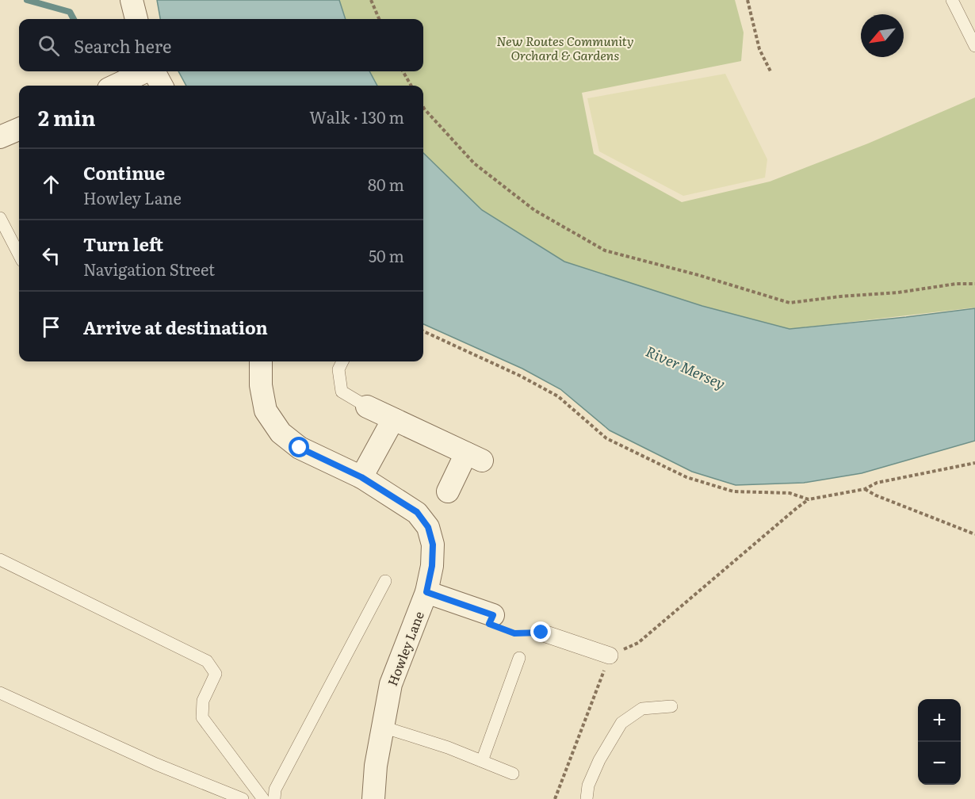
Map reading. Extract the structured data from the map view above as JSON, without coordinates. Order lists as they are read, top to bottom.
{
  "streets": {
    "street": ["Howley Lane"]
  },
  "water": ["River Mersey"],
  "parks": ["New Routes Community Orchard & Gardens"],
  "north": "bottom left",
  "page": {
    "search": "Search here",
    "heading": ["2 min", "Walk · 130 m"],
    "list": [
      ["Continue", "Howley Lane", "80 m"],
      ["Turn left", "Navigation Street", "50 m"],
      "Arrive at destination"
    ],
    "map_buttons": ["+", "−"]
  }
}
